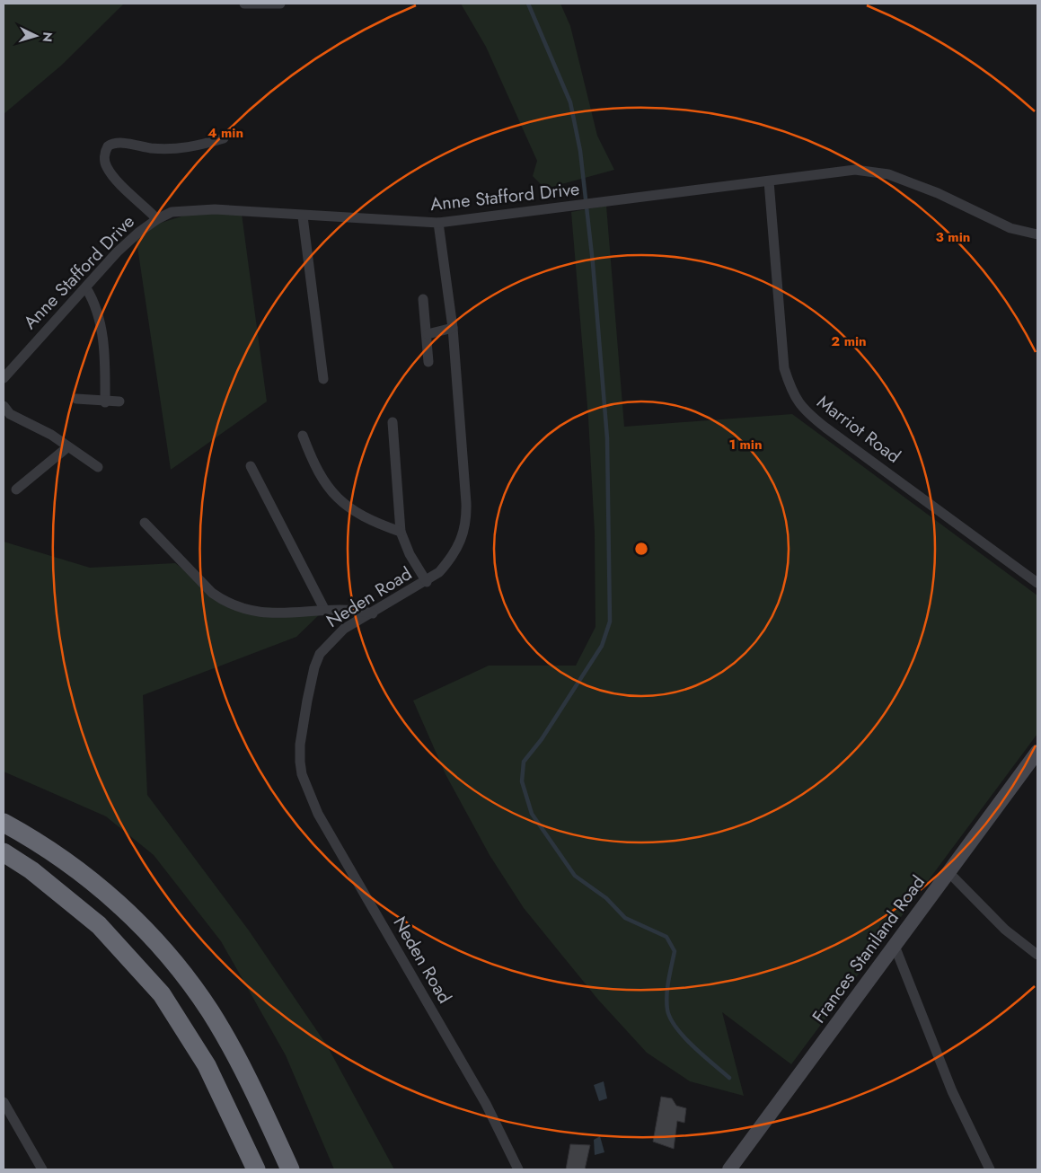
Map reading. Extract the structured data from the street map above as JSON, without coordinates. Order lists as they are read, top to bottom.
{
  "streets": {
    "street": [
      "Anne Stafford Drive",
      "Marriot Road",
      "Neden Road",
      "Frances Staniland Road"
    ]
  },
  "crossings": [
    ["Anne Stafford Drive", "Marriot Road"],
    ["Anne Stafford Drive", "Neden Road"]
  ],
  "north": "right",
  "rings": [
    "4 min",
    "3 min",
    "2 min",
    "1 min"
  ]
}
